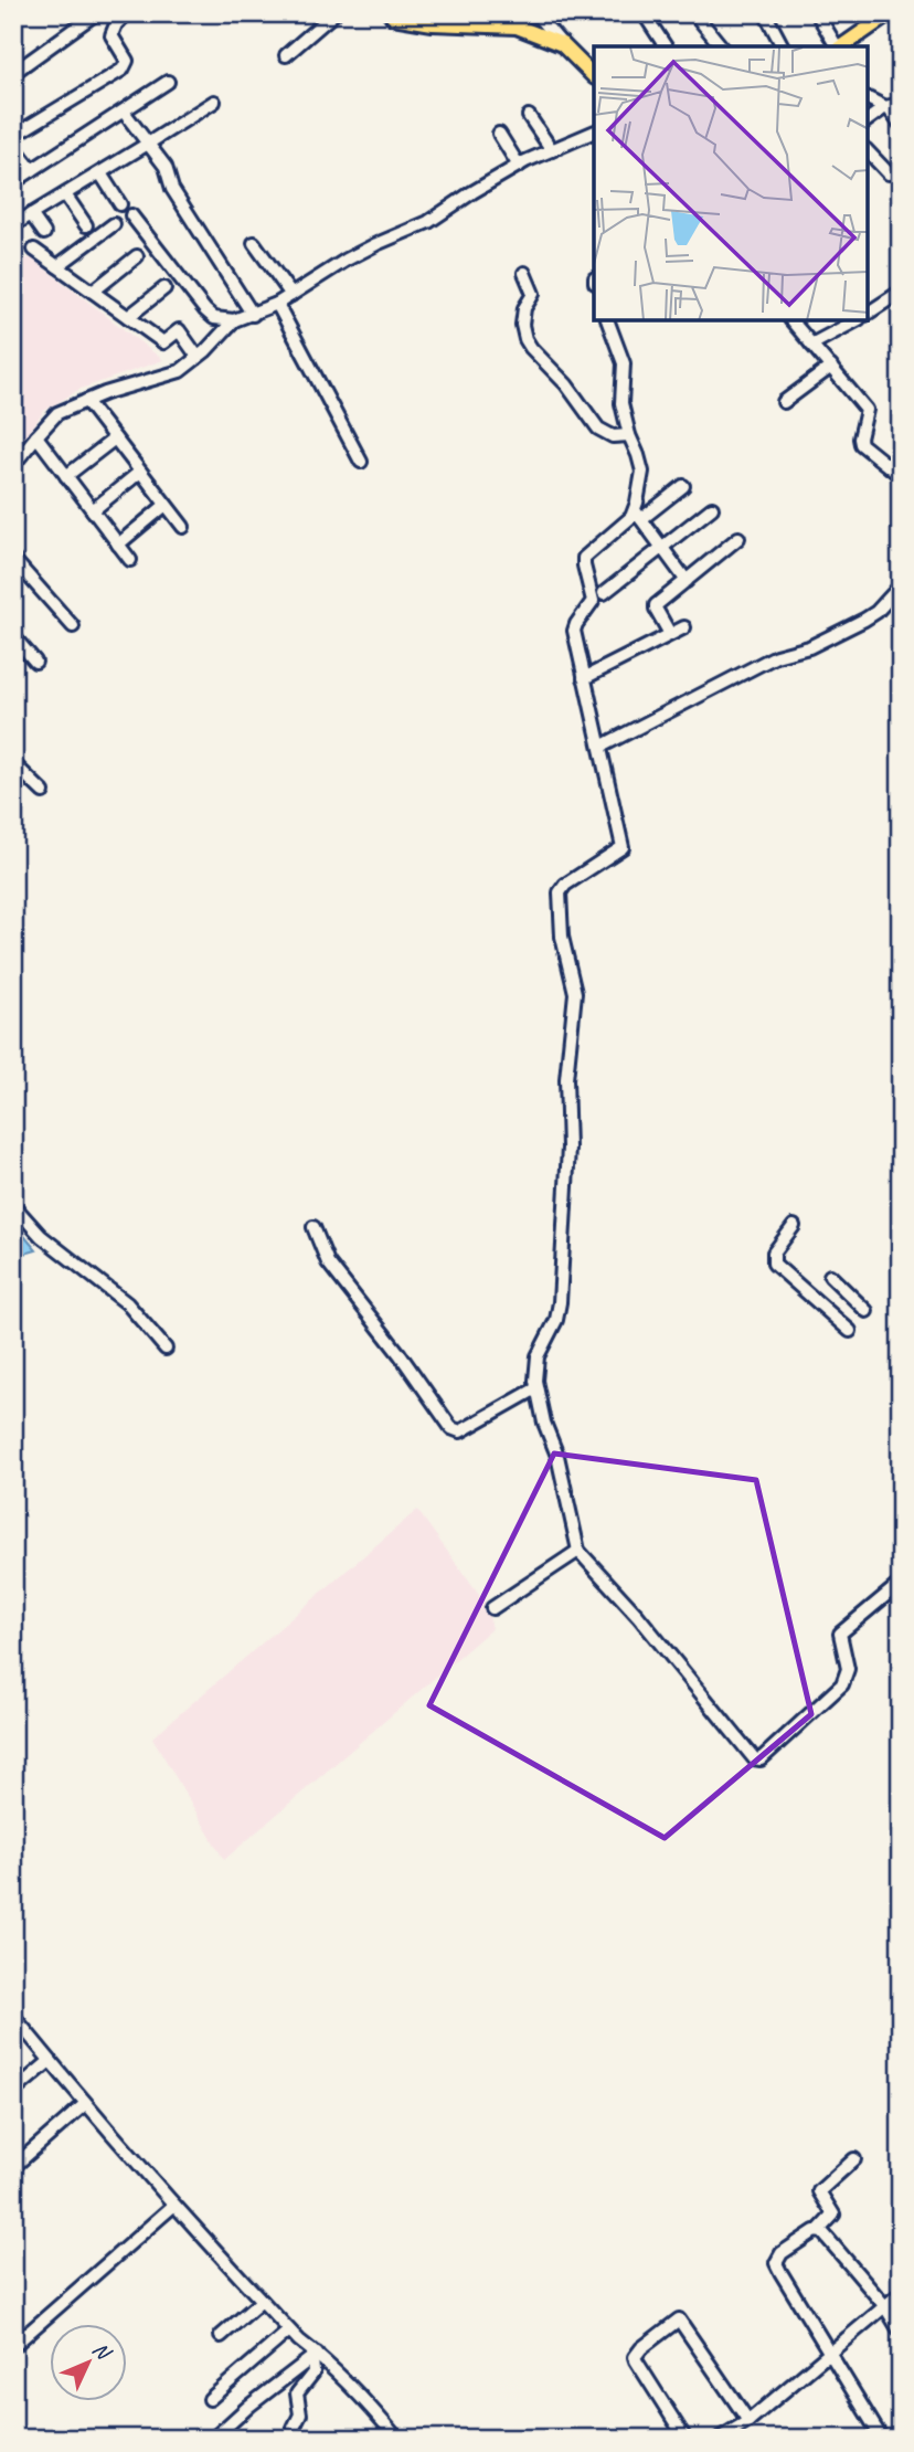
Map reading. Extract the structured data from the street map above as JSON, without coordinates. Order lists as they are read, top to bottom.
{
  "north": "top right"
}
